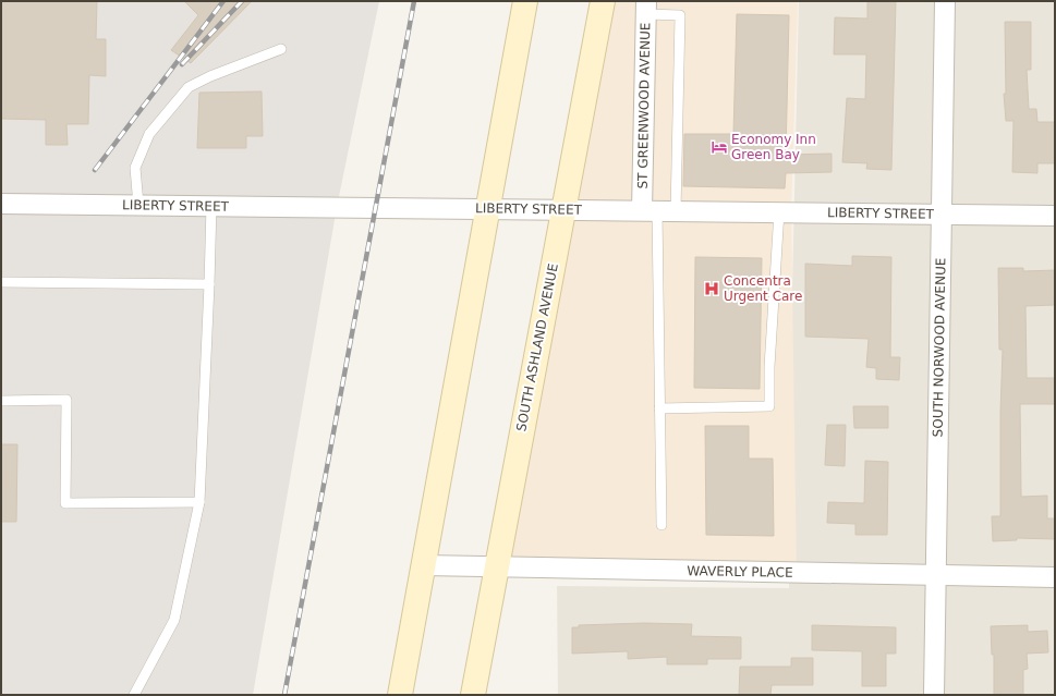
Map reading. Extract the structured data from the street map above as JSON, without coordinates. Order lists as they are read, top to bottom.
{
  "streets": {
    "main road": ["SOUTH ASHLAND AVENUE"],
    "street": [
      "ST GREENWOOD AVENUE",
      "LIBERTY STREET",
      "SOUTH NORWOOD AVENUE",
      "WAVERLY PLACE"
    ]
  },
  "crossings": [
    ["ST GREENWOOD AVENUE", "LIBERTY STREET"],
    ["LIBERTY STREET", "SOUTH ASHLAND AVENUE"],
    ["LIBERTY STREET", "SOUTH NORWOOD AVENUE"],
    ["SOUTH ASHLAND AVENUE", "WAVERLY PLACE"],
    ["SOUTH NORWOOD AVENUE", "WAVERLY PLACE"]
  ],
  "places": {
    "hotel": ["Economy Inn Green Bay"],
    "hospital": ["Concentra Urgent Care"]
  }
}
